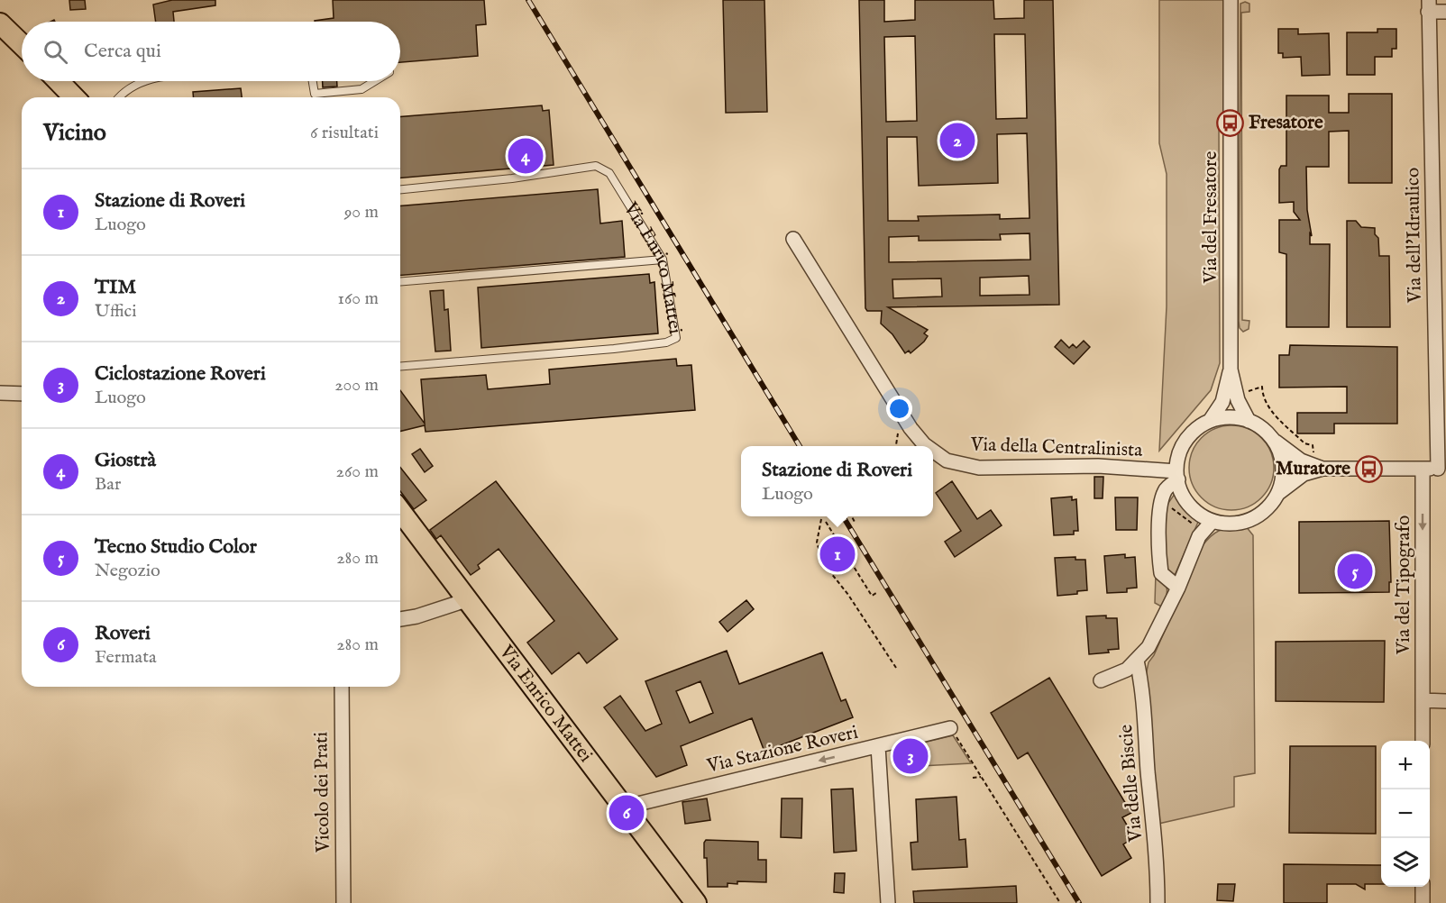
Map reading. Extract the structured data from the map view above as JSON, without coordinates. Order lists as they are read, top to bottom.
{
  "streets": {
    "main road": ["Via Enrico Mattei"],
    "street": [
      "Via del Fresatore",
      "Via dell'Idraulico",
      "Via della Centralinista",
      "Via del Tipografo",
      "Via Stazione Roveri",
      "Via delle Biscie",
      "Vicolo dei Prati"
    ]
  },
  "crossings": [
    ["Via del Fresatore", "Via della Centralinista"],
    ["Via Enrico Mattei", "Via Stazione Roveri"]
  ],
  "one_way": ["Via del Tipografo", "Via Stazione Roveri"],
  "places": {
    "bus stop": ["Fresatore", "Muratore"]
  },
  "page": {
    "search": "Cerca qui",
    "heading": ["Vicino", "6 risultati"],
    "pins": [
      "2",
      "4",
      "1",
      "5",
      "3",
      "6"
    ],
    "list": [
      {
        "mark": "1",
        "name": "Stazione di Roveri",
        "note": "Luogo",
        "value": "90 m"
      },
      {
        "mark": "2",
        "name": "TIM",
        "note": "Uffici",
        "value": "160 m"
      },
      {
        "mark": "3",
        "name": "Ciclostazione Roveri",
        "note": "Luogo",
        "value": "200 m"
      },
      {
        "mark": "4",
        "name": "Giostrà",
        "note": "Bar",
        "value": "260 m"
      },
      {
        "mark": "5",
        "name": "Tecno Studio Color",
        "note": "Negozio",
        "value": "280 m"
      },
      {
        "mark": "6",
        "name": "Roveri",
        "note": "Fermata",
        "value": "280 m"
      }
    ],
    "popup": ["Stazione di Roveri", "Luogo"],
    "map_buttons": ["+", "−"]
  }
}
